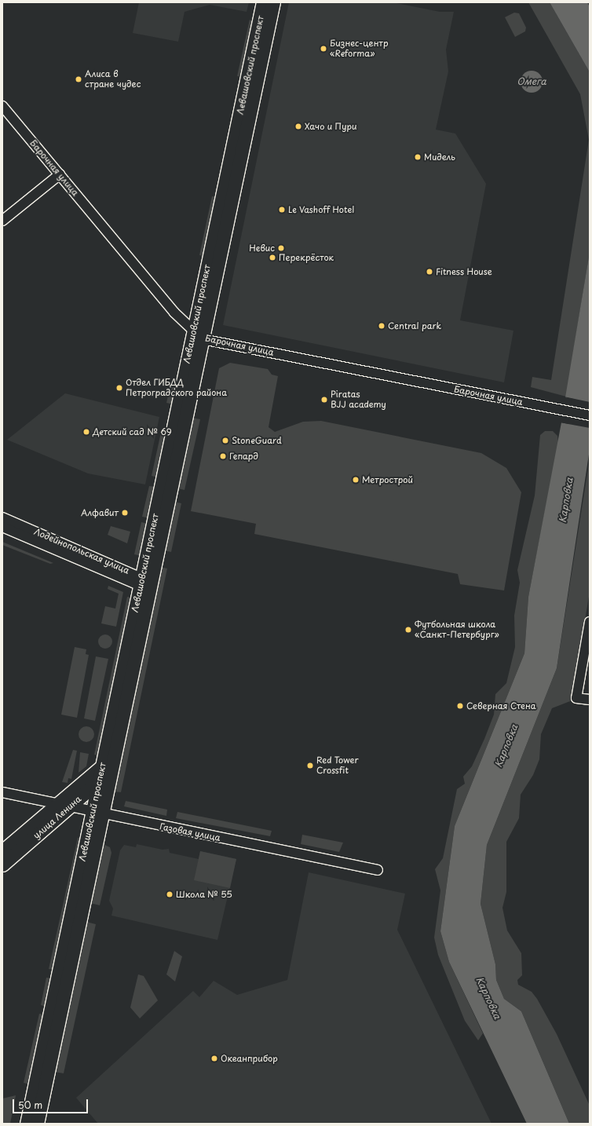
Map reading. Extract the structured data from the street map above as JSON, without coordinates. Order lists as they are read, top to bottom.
{
  "streets": {
    "street": [
      "Левашовский проспект",
      "Барочная улица",
      "Лодейнопольская улица",
      "улица Ленина",
      "Газовая улица"
    ]
  },
  "crossings": [
    ["Левашовский проспект", "Барочная улица"],
    ["Левашовский проспект", "Лодейнопольская улица"],
    ["Левашовский проспект", "улица Ленина"],
    ["Левашовский проспект", "Газовая улица"],
    ["улица Ленина", "Газовая улица"]
  ],
  "water": ["Омега", "Карповка"],
  "places": [
    "Бизнес-центр «Reforma»",
    "Алиса в стране чудес",
    "Хачо и Пури",
    "Мидель",
    "Le Vashoff Hotel",
    "Невис",
    "Перекрёсток",
    "Fitness House",
    "Central park",
    "Отдел ГИБДД Петроградского района",
    "Piratas BJJ academy",
    "Детский сад № 69",
    "StoneGuard",
    "Гепард",
    "Метрострой",
    "Алфавит",
    "Футбольная школа «Санкт-Петербург»",
    "Северная Стена",
    "Red Tower Crossfit",
    "Школа № 55",
    "Океанприбор"
  ],
  "scale_bar": "50 m"
}
